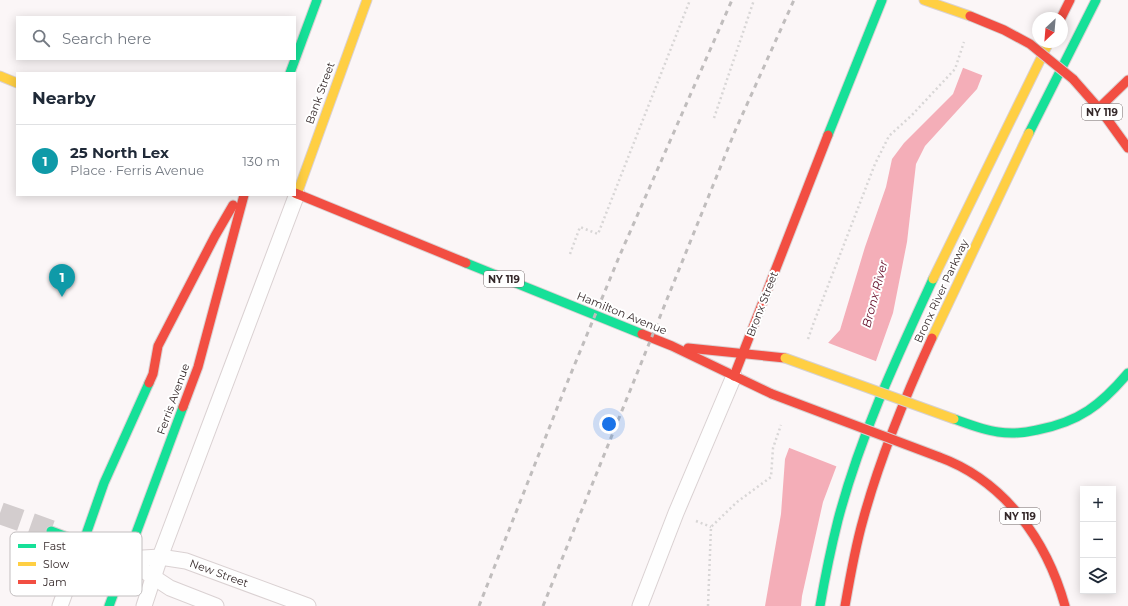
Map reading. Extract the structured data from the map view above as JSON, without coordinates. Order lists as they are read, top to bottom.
{
  "streets": {
    "main road": [
      "Bank Street",
      "NY 119",
      "Bronx River Parkway",
      "Bronx Street",
      "Hamilton Avenue",
      "Ferris Avenue"
    ],
    "lane": ["New Street"]
  },
  "crossings": [
    ["Bank Street", "Hamilton Avenue"],
    ["Bronx Street", "Hamilton Avenue"]
  ],
  "water": ["Bronx River"],
  "legend": ["Fast", "Slow", "Jam"],
  "north": "bottom left",
  "page": {
    "search": "Search here",
    "heading": "Nearby",
    "list": [
      {
        "mark": "1",
        "name": "25 North Lex",
        "note": "Place · Ferris Avenue",
        "value": "130 m"
      }
    ],
    "pins": "1",
    "map_buttons": ["+", "−"]
  }
}
